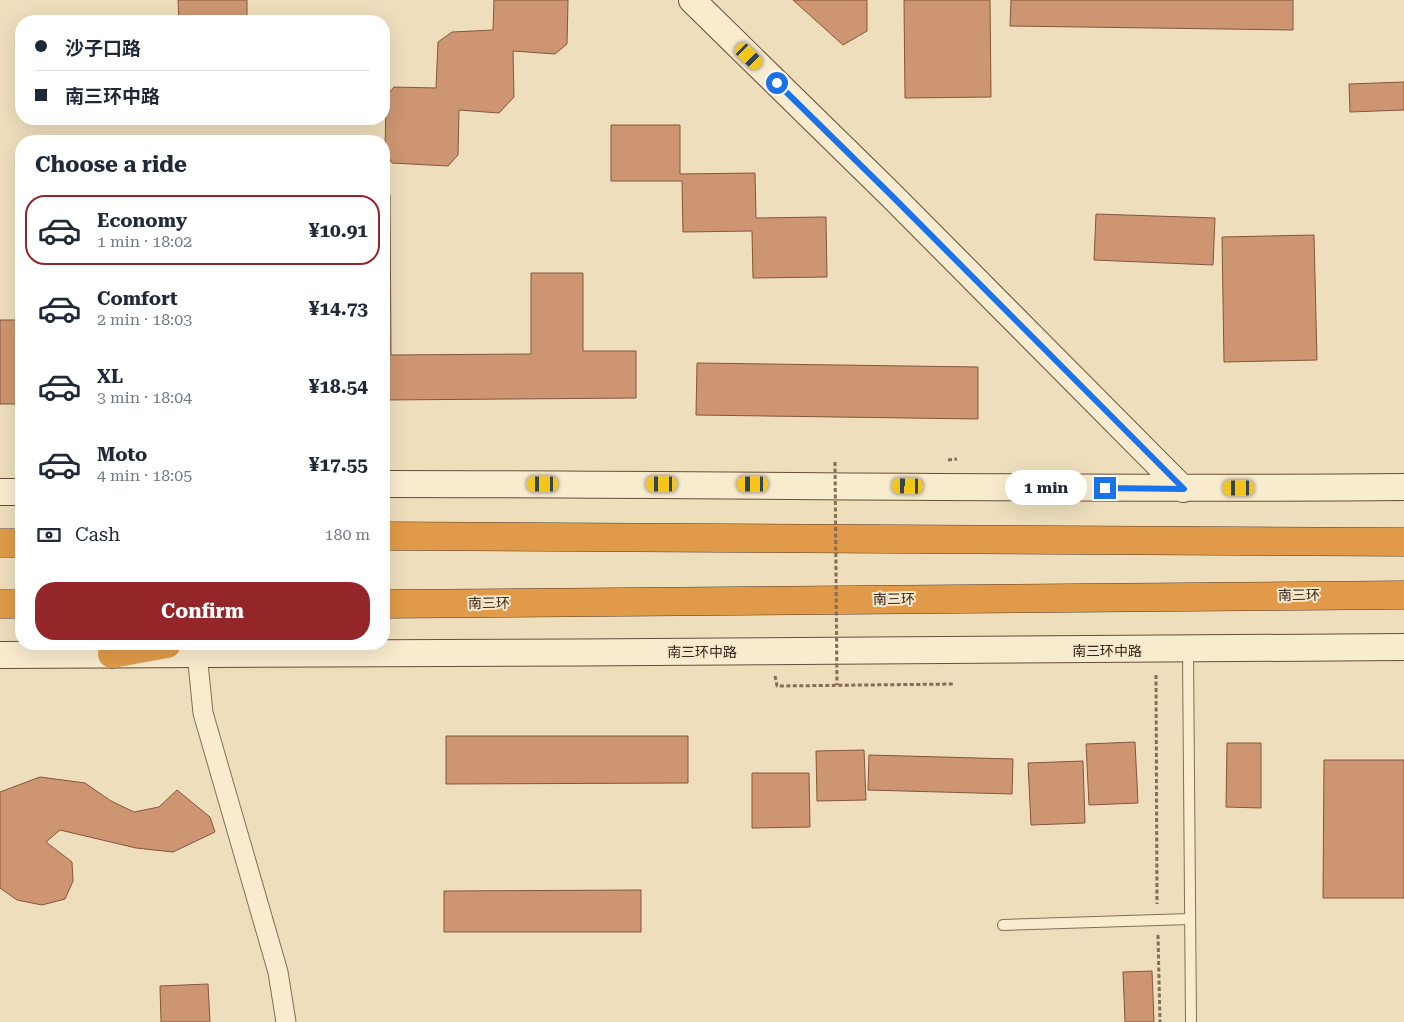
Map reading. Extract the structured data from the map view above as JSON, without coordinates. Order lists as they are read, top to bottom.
{
  "streets": {
    "highway": ["南三环"],
    "street": ["南三环中路"]
  },
  "page": {
    "banner": ["沙子口路", "南三环中路"],
    "heading": "Choose a ride",
    "list": [
      {
        "name": "Economy",
        "note": "1 min · 18:02",
        "value": "¥10.91"
      },
      {
        "name": "Comfort",
        "note": "2 min · 18:03",
        "value": "¥14.73"
      },
      {
        "name": "XL",
        "note": "3 min · 18:04",
        "value": "¥18.54"
      },
      {
        "name": "Moto",
        "note": "4 min · 18:05",
        "value": "¥17.55"
      }
    ],
    "bubble": "1 min",
    "pay": ["Cash", "180 m"],
    "buttons": "Confirm"
  }
}
